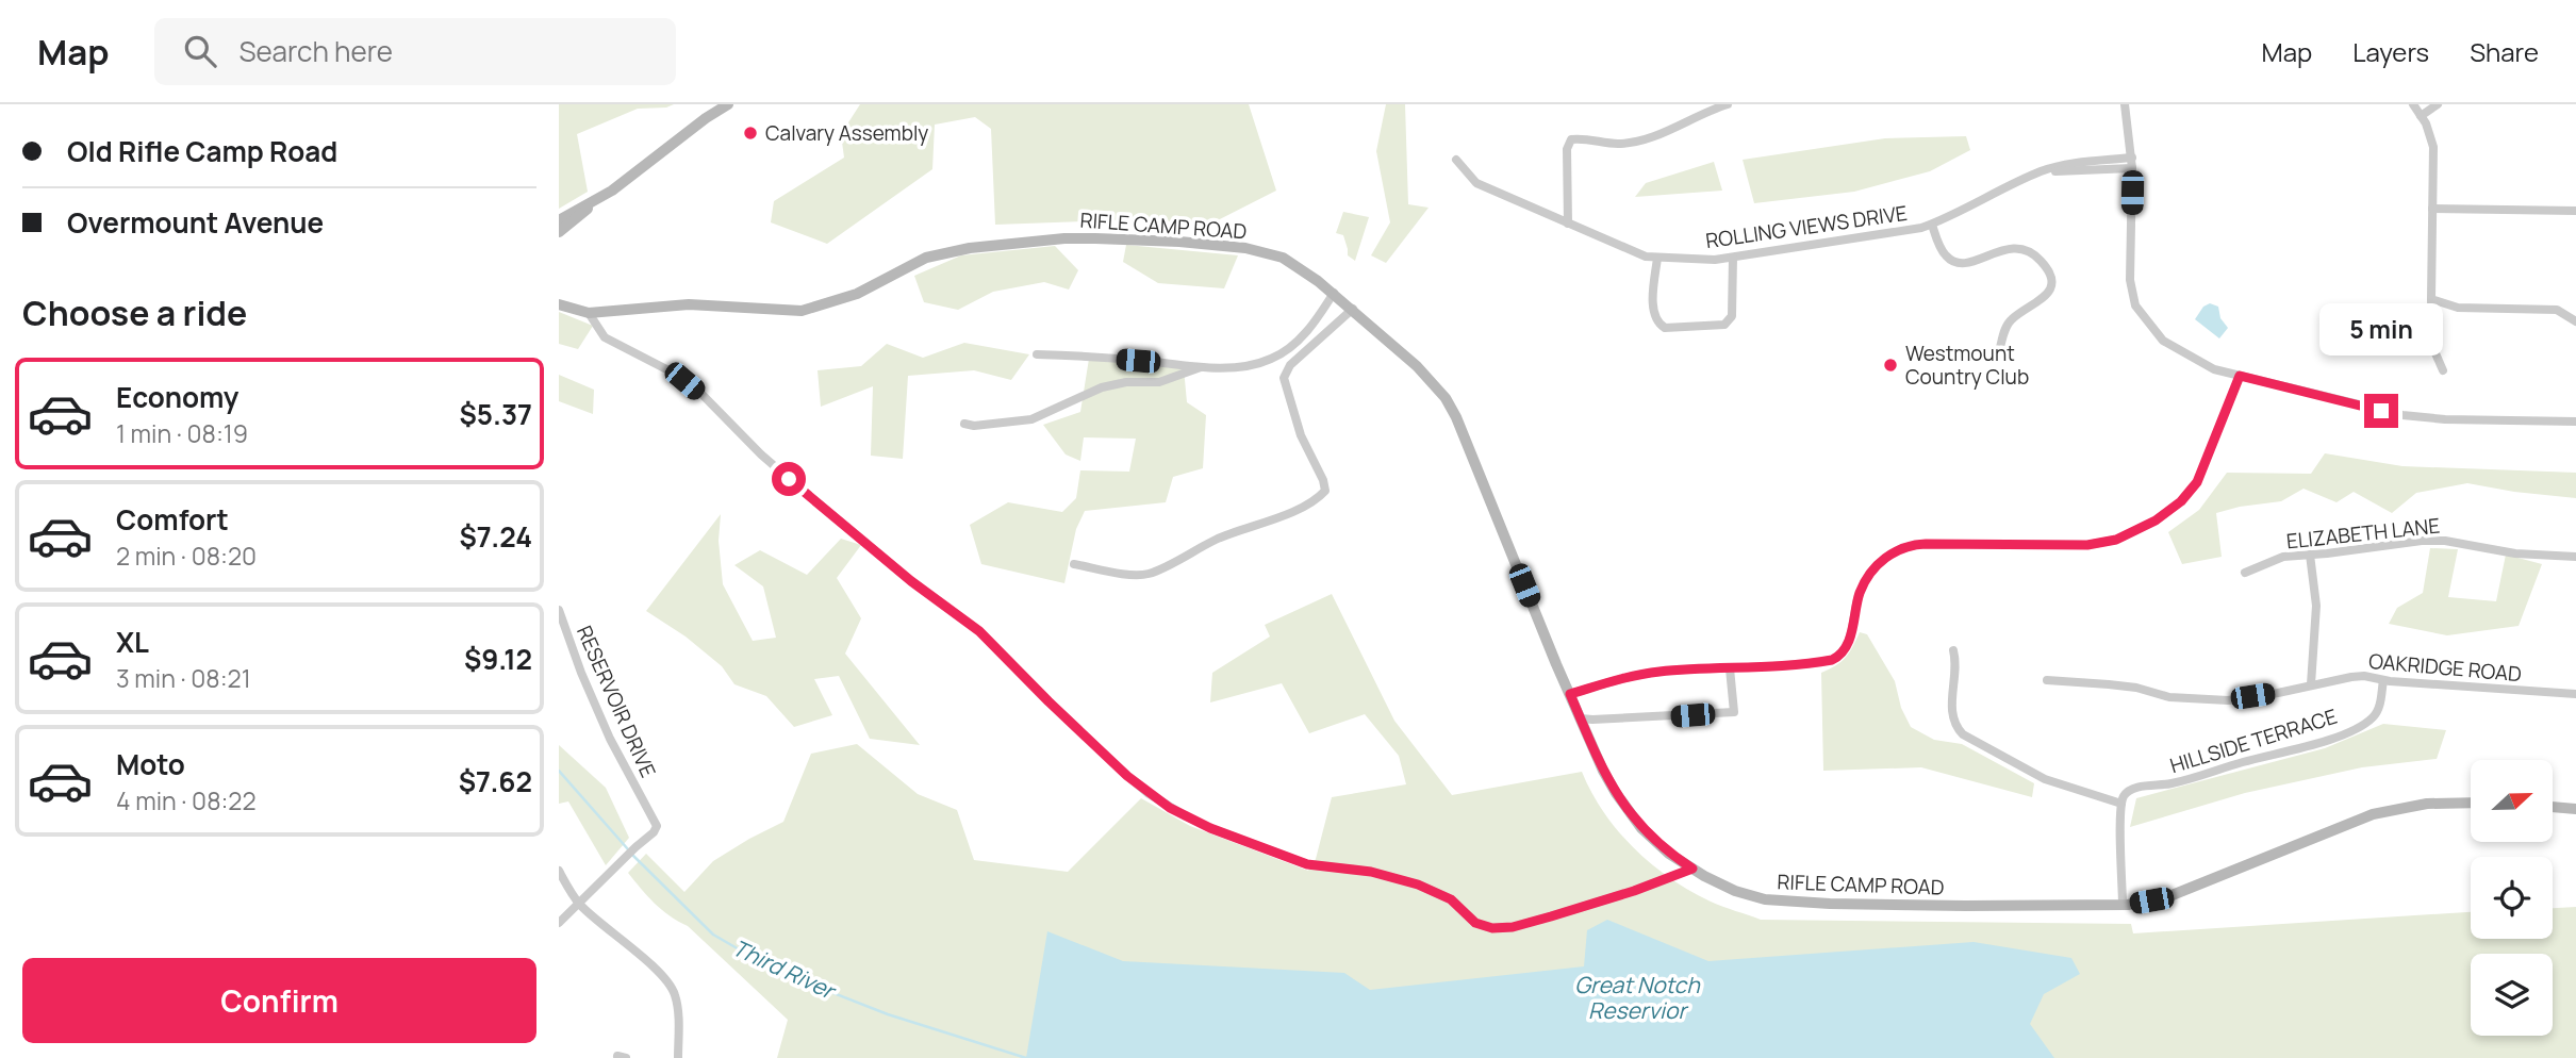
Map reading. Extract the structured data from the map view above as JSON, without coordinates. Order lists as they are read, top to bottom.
{
  "streets": {
    "street": [
      "RIFLE CAMP ROAD",
      "ROLLING VIEWS DRIVE",
      "ELIZABETH LANE",
      "OAKRIDGE ROAD",
      "RESERVOIR DRIVE",
      "HILLSIDE TERRACE"
    ]
  },
  "crossings": [
    ["OAKRIDGE ROAD", "HILLSIDE TERRACE"]
  ],
  "water": ["Third River", "Great Notch Reservior"],
  "places": ["Calvary Assembly", "Westmount Country Club"],
  "north": "right",
  "page": {
    "header": "Map",
    "search": "Search here",
    "nav": ["Map", "Layers", "Share"],
    "banner": ["Old Rifle Camp Road", "Overmount Avenue"],
    "heading": "Choose a ride",
    "bubble": "5 min",
    "list": [
      {
        "name": "Economy",
        "note": "1 min · 08:19",
        "value": "$5.37"
      },
      {
        "name": "Comfort",
        "note": "2 min · 08:20",
        "value": "$7.24"
      },
      {
        "name": "XL",
        "note": "3 min · 08:21",
        "value": "$9.12"
      },
      {
        "name": "Moto",
        "note": "4 min · 08:22",
        "value": "$7.62"
      }
    ],
    "buttons": "Confirm"
  }
}
